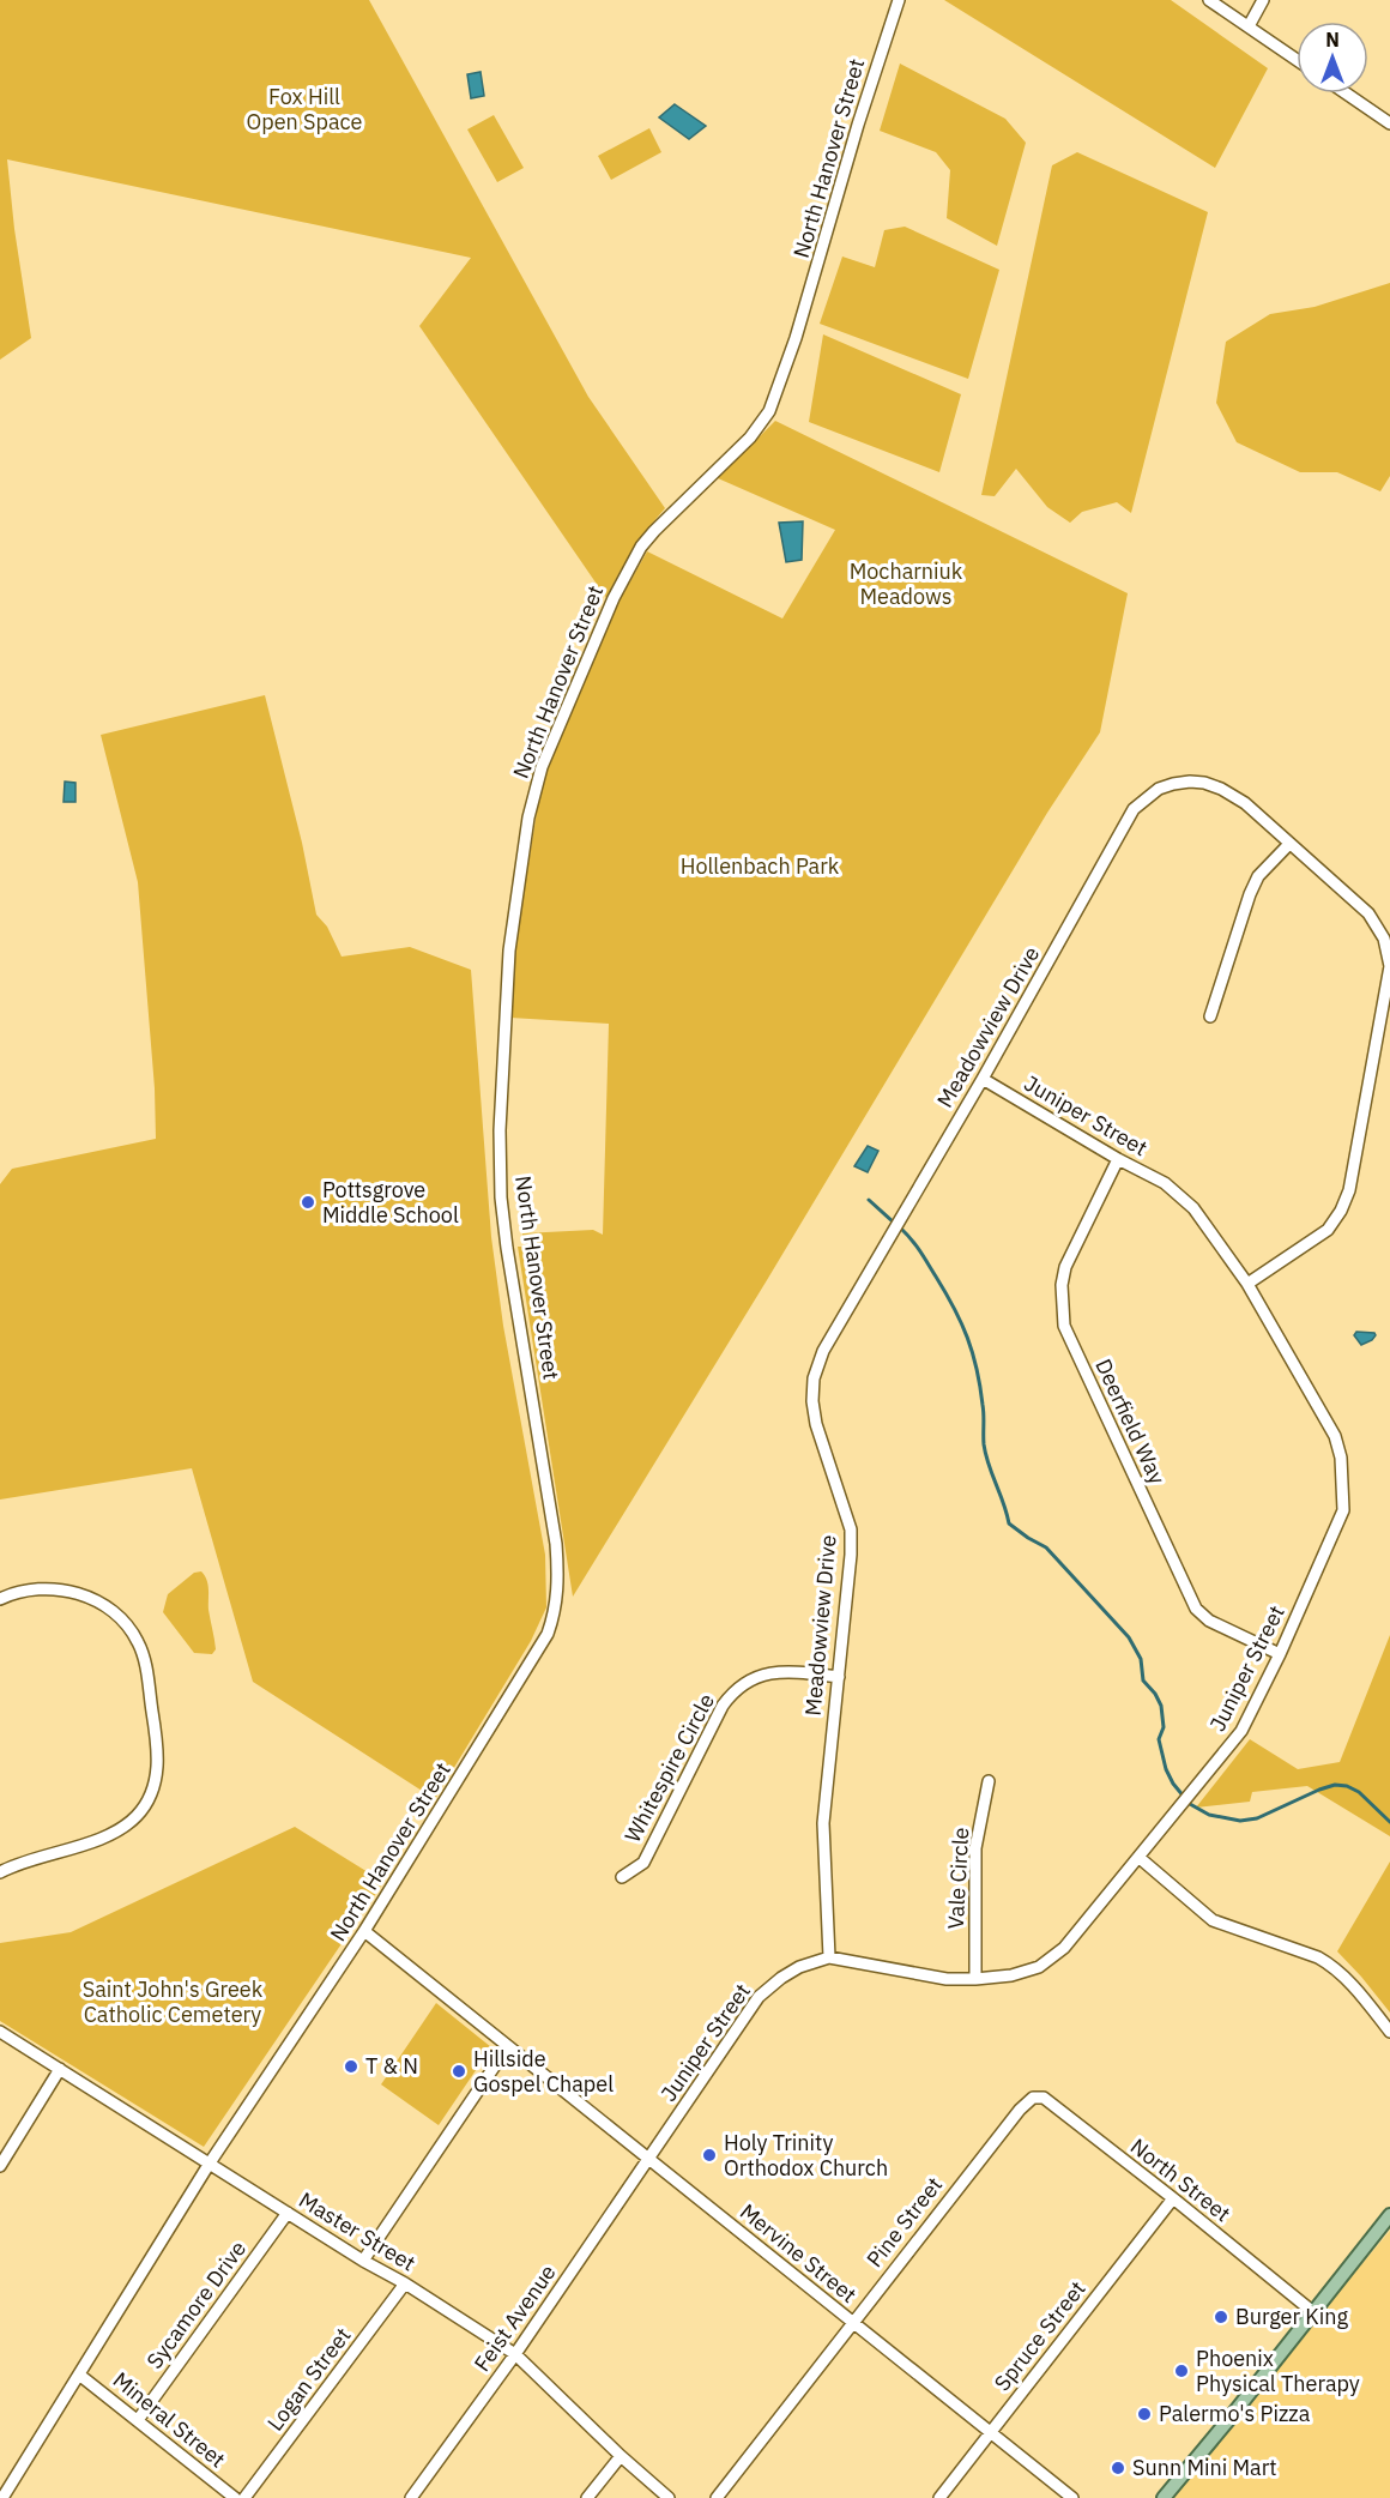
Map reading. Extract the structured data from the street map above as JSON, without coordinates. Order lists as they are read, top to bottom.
{
  "streets": {
    "street": [
      "North Hanover Street",
      "Meadowview Drive",
      "Juniper Street",
      "Deerfield Way",
      "Whitespire Circle",
      "Vale Circle",
      "North Street",
      "Pine Street",
      "Master Street",
      "Mervine Street",
      "Sycamore Drive",
      "Feist Avenue",
      "Spruce Street",
      "Logan Street",
      "Mineral Street"
    ]
  },
  "crossings": [
    ["North Hanover Street", "Master Street"],
    ["North Hanover Street", "Mervine Street"],
    ["North Hanover Street", "Mineral Street"],
    ["Meadowview Drive", "Juniper Street"],
    ["Meadowview Drive", "Whitespire Circle"],
    ["Juniper Street", "Deerfield Way"],
    ["Juniper Street", "Vale Circle"],
    ["Juniper Street", "Mervine Street"],
    ["Juniper Street", "Feist Avenue"],
    ["North Street", "Pine Street"],
    ["North Street", "Spruce Street"],
    ["Pine Street", "Mervine Street"],
    ["Master Street", "Sycamore Drive"],
    ["Master Street", "Feist Avenue"],
    ["Master Street", "Logan Street"],
    ["Mervine Street", "Feist Avenue"],
    ["Mervine Street", "Spruce Street"],
    ["Sycamore Drive", "Mineral Street"]
  ],
  "parks": [
    "Fox Hill Open Space",
    "Mocharniuk Meadows",
    "Hollenbach Park",
    "Saint John's Greek Catholic Cemetery"
  ],
  "places": [
    "Pottsgrove Middle School",
    "T & N",
    "Hillside Gospel Chapel",
    "Holy Trinity Orthodox Church",
    "Burger King",
    "Phoenix Physical Therapy",
    "Palermo's Pizza",
    "Sunn Mini Mart"
  ],
  "north": "top"
}
